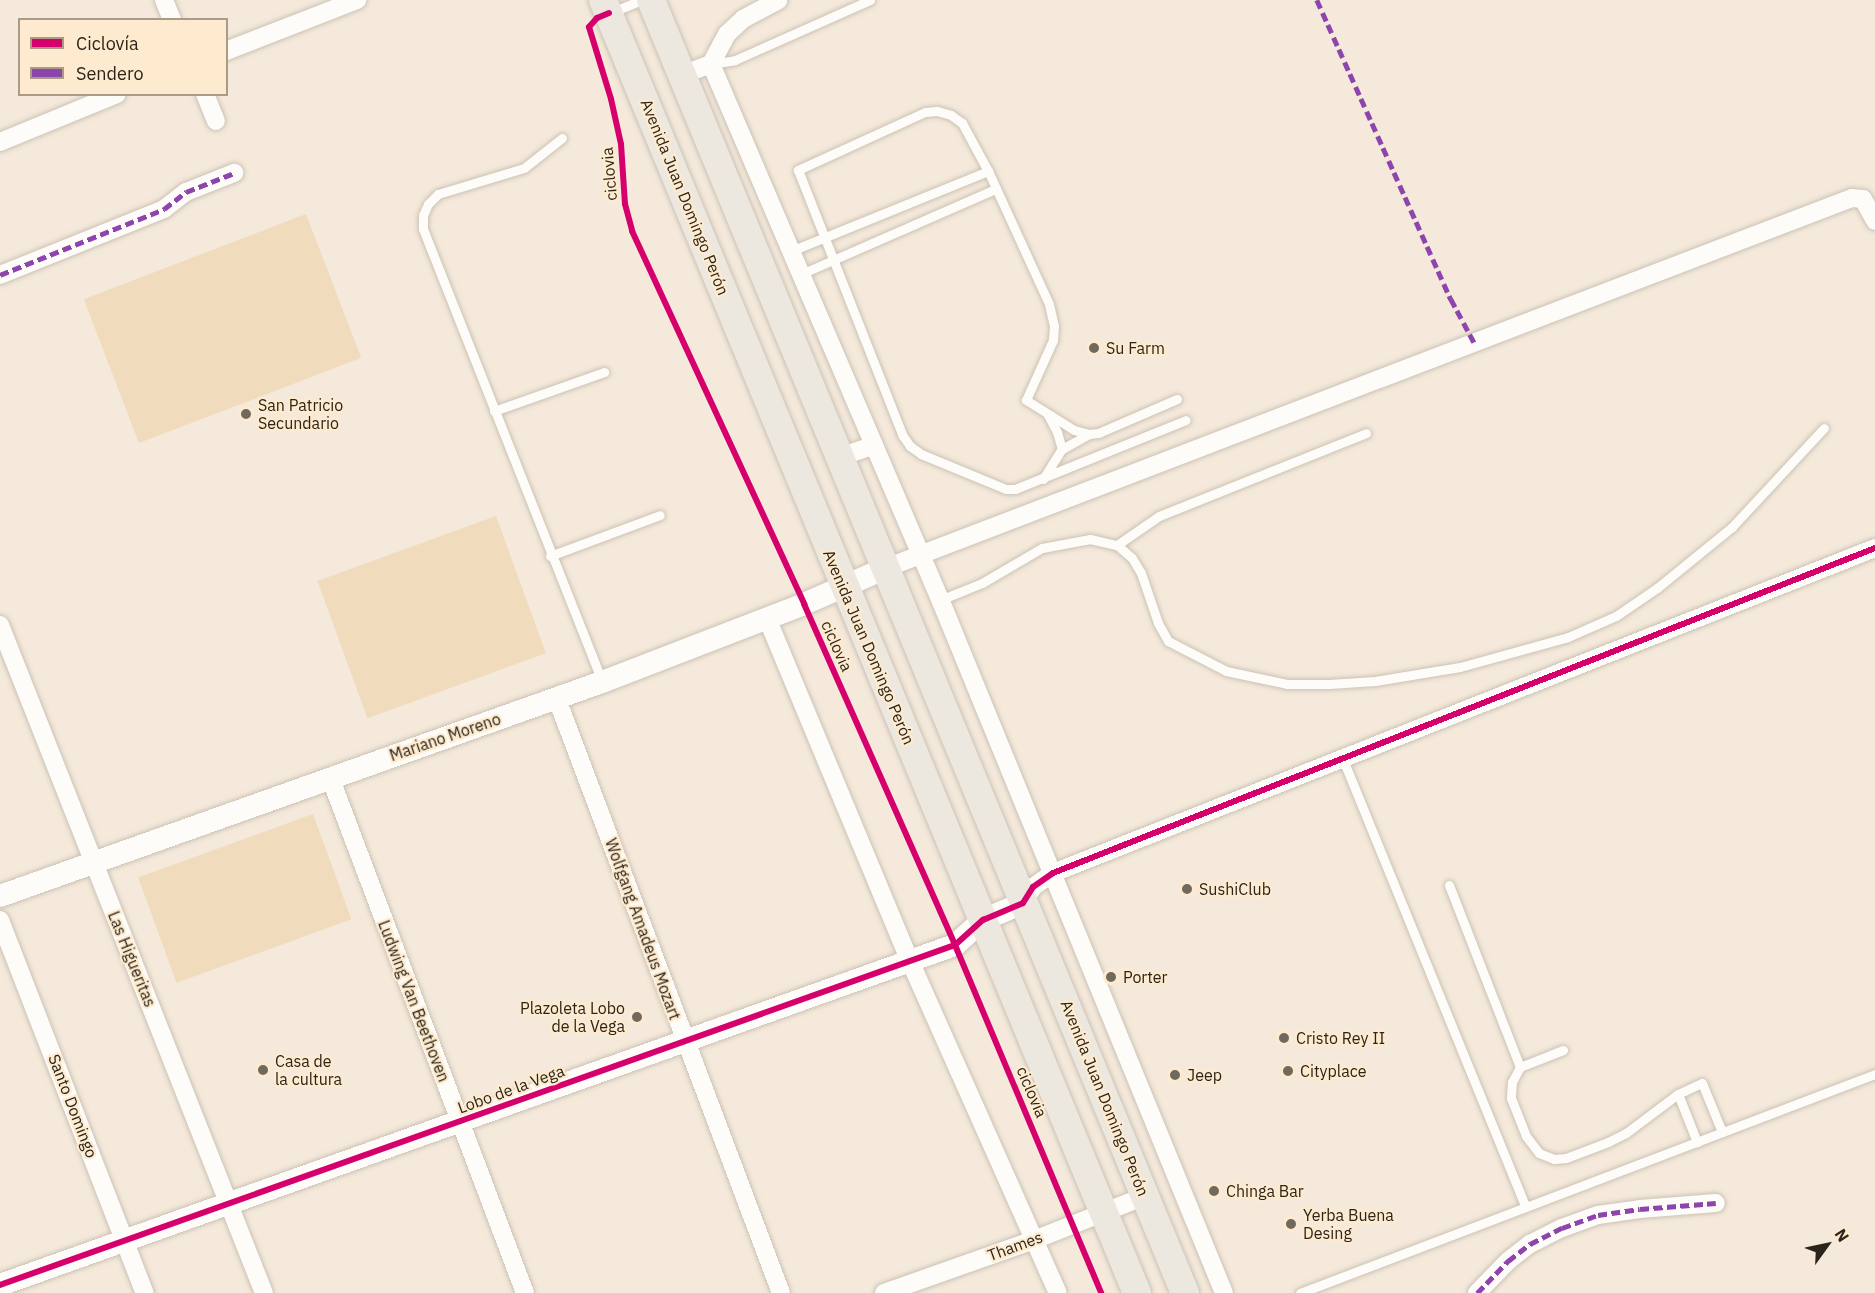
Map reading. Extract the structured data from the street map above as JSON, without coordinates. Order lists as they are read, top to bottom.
{
  "streets": {
    "main road": ["Avenida Juan Domingo Perón"],
    "street": [
      "Mariano Moreno",
      "Wolfgang Amadeus Mozart",
      "Las Higueritas",
      "Ludwing Van Beethoven",
      "Lobo de la Vega",
      "Santo Domingo",
      "Thames"
    ],
    "cycle path": ["ciclovia"]
  },
  "crossings": [
    ["Avenida Juan Domingo Perón", "Mariano Moreno"],
    ["Avenida Juan Domingo Perón", "Lobo de la Vega"],
    ["Avenida Juan Domingo Perón", "Thames"],
    ["Mariano Moreno", "Wolfgang Amadeus Mozart"],
    ["Mariano Moreno", "Las Higueritas"],
    ["Mariano Moreno", "Ludwing Van Beethoven"],
    ["Wolfgang Amadeus Mozart", "Lobo de la Vega"],
    ["Las Higueritas", "Lobo de la Vega"],
    ["Ludwing Van Beethoven", "Lobo de la Vega"],
    ["Lobo de la Vega", "Santo Domingo"]
  ],
  "places": [
    "Su Farm",
    "San Patricio Secundario",
    "SushiClub",
    "Porter",
    "Plazoleta Lobo de la Vega",
    "Cristo Rey II",
    "Casa de la cultura",
    "Cityplace",
    "Jeep",
    "Chinga Bar",
    "Yerba Buena Desing"
  ],
  "legend": ["Ciclovía", "Sendero"],
  "north": "top right"
}
